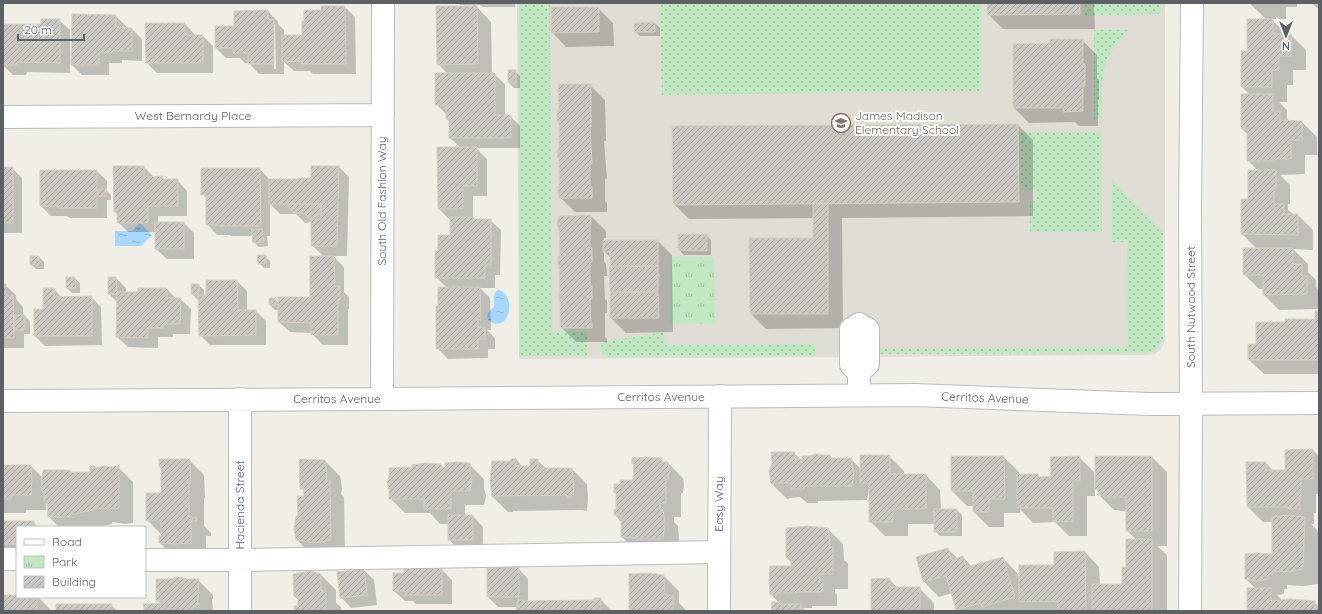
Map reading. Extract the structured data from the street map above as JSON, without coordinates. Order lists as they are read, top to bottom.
{
  "streets": {
    "street": [
      "West Bernardy Place",
      "South Old Fashion Way",
      "South Nutwood Street",
      "Cerritos Avenue",
      "Easy Way",
      "Hacienda Street"
    ]
  },
  "crossings": [
    ["West Bernardy Place", "South Old Fashion Way"],
    ["South Old Fashion Way", "Cerritos Avenue"],
    ["South Nutwood Street", "Cerritos Avenue"],
    ["Cerritos Avenue", "Easy Way"],
    ["Cerritos Avenue", "Hacienda Street"]
  ],
  "places": {
    "school or university": ["James Madison Elementary School"]
  },
  "legend": ["Road", "Park", "Building"],
  "scale_bar": "20 m",
  "north": "bottom"
}
